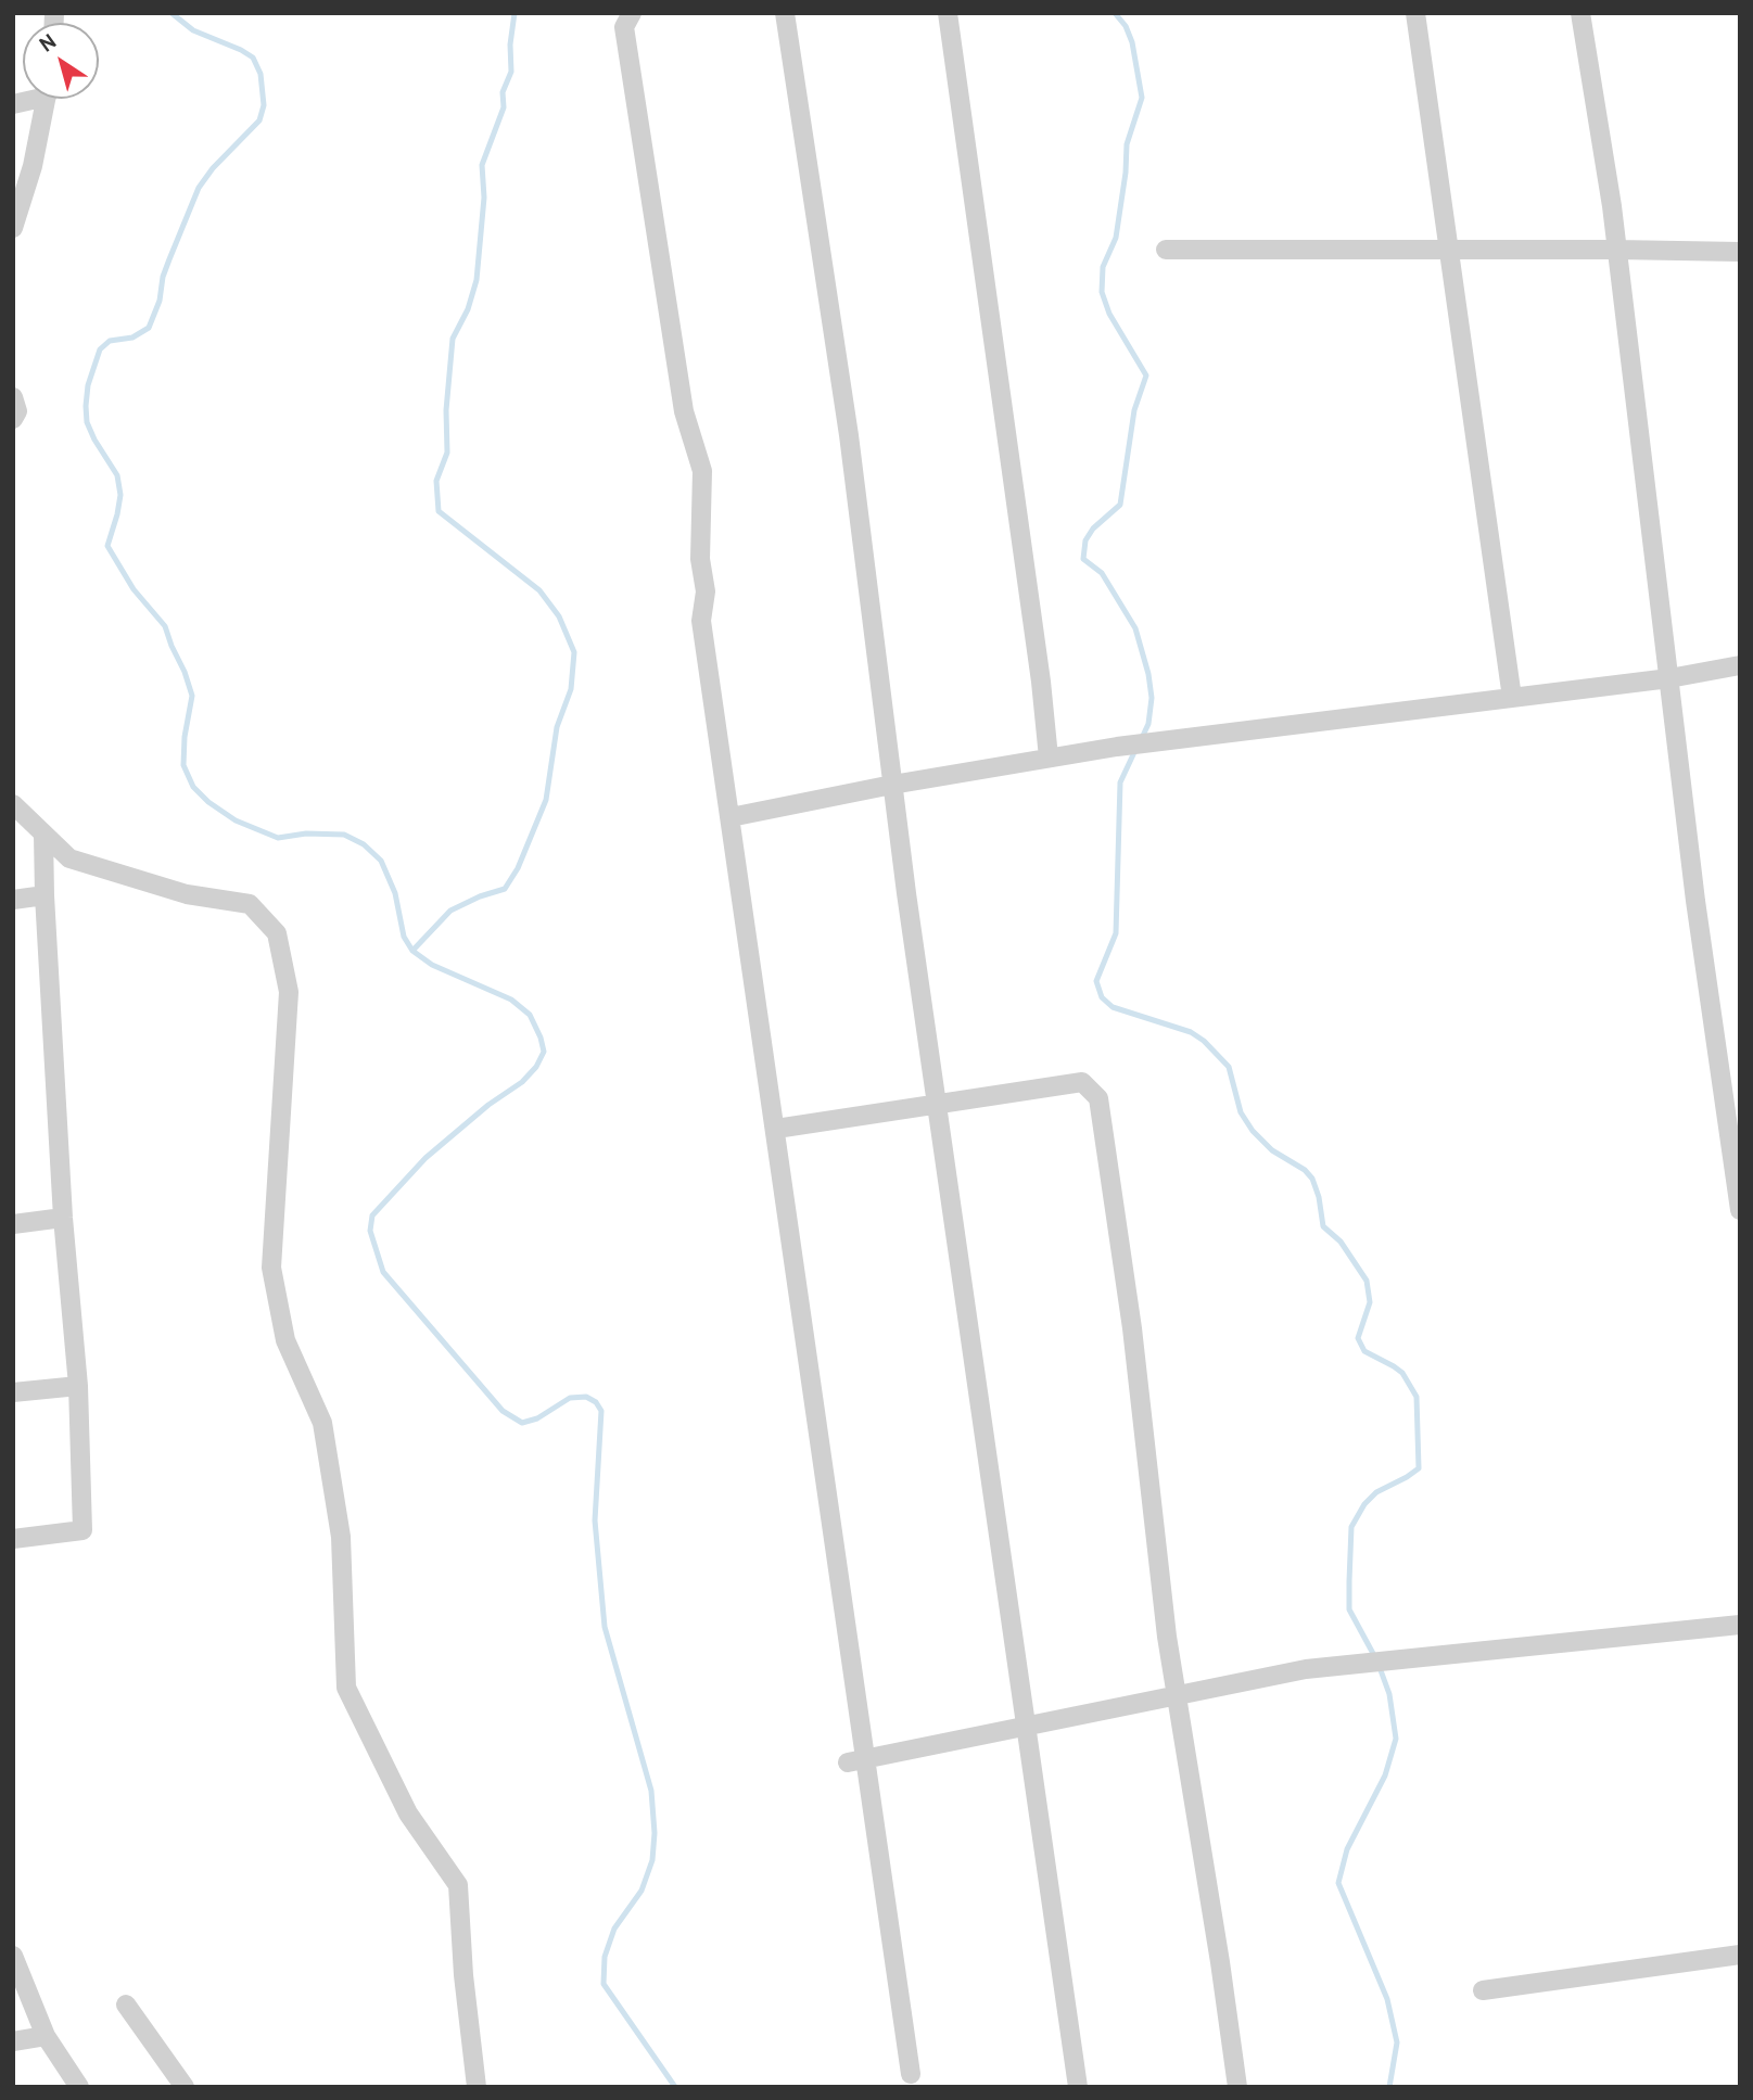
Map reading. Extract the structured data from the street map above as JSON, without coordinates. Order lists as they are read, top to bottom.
{
  "north": "top left"
}
